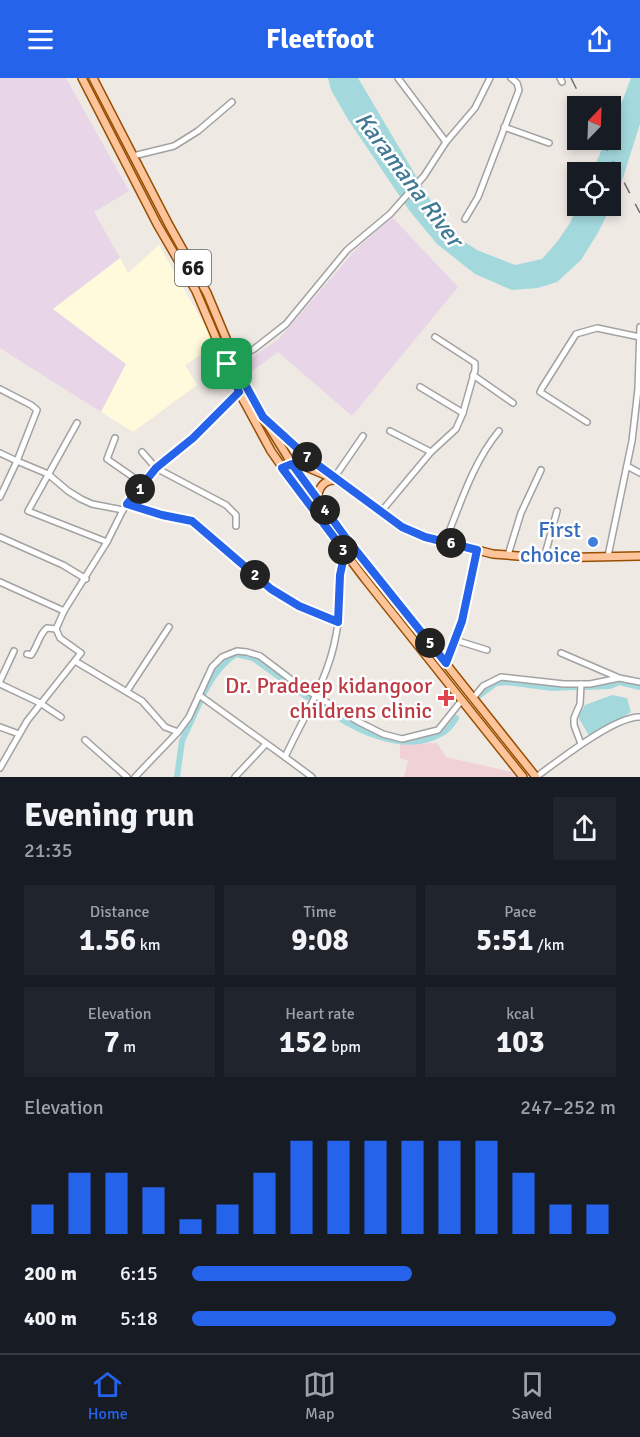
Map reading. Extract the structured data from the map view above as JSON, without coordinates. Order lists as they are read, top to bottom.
{
  "streets": {
    "main road": ["66"]
  },
  "water": ["Karamana River"],
  "places": {
    "other": ["First choice"],
    "health": ["Dr. Pradeep kidangoor childrens clinic"]
  },
  "north": "top right",
  "page": {
    "header": "Fleetfoot",
    "pins": [
      "7",
      "1",
      "4",
      "6",
      "3",
      "2",
      "5"
    ],
    "heading": ["Evening run", "21:35"],
    "stats": [
      ["Distance", "1.56 km"],
      ["Time", "9:08"],
      ["Pace", "5:51 /km"],
      ["Elevation", "7 m"],
      ["Heart rate", "152 bpm"],
      ["kcal", "103"]
    ],
    "chart": ["Elevation", "247–252 m"],
    "list": [
      {
        "name": "200 m",
        "note": "6:15"
      },
      {
        "name": "400 m",
        "note": "5:18"
      }
    ],
    "tabs": ["Home", "Map", "Saved"]
  }
}
